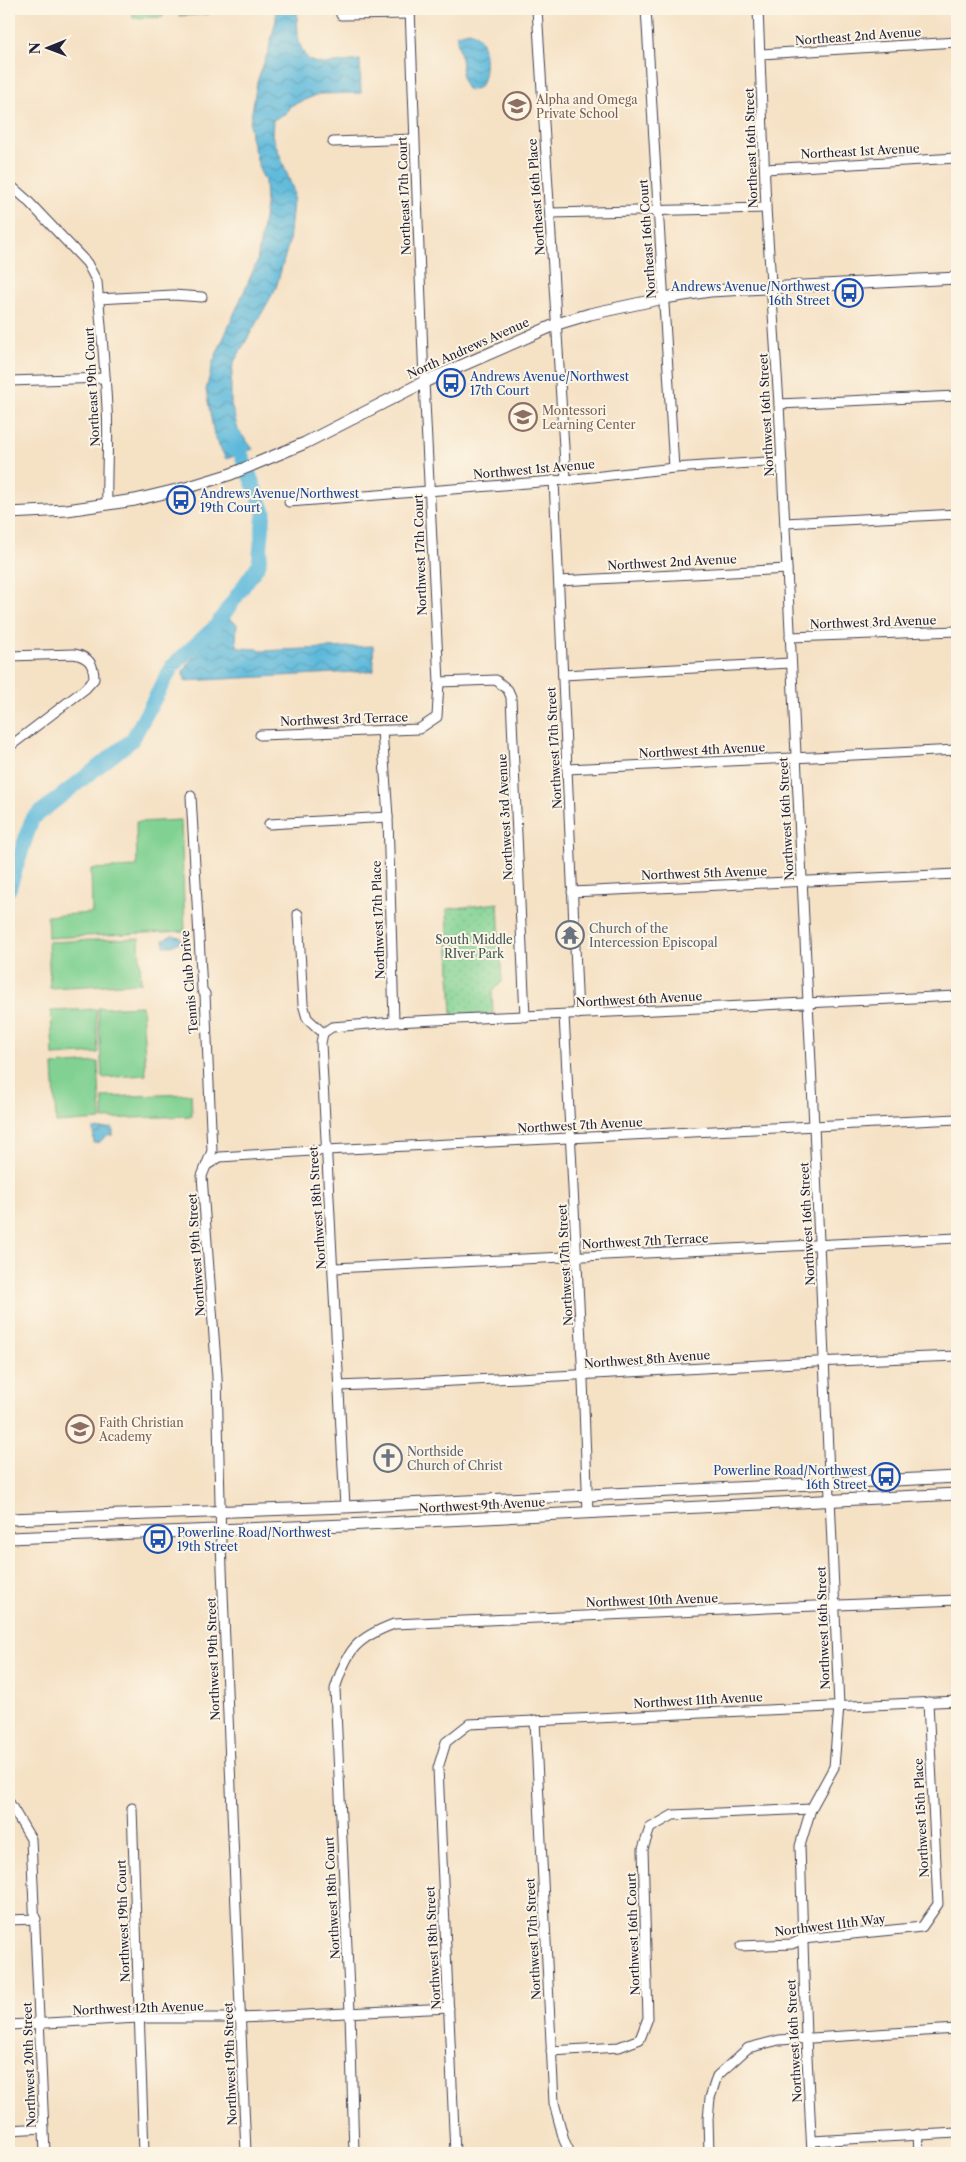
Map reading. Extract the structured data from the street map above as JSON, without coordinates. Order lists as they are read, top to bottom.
{
  "streets": {
    "main road": ["North Andrews Avenue", "Northwest 9th Avenue"],
    "street": [
      "Northeast 2nd Avenue",
      "Northeast 16th Street",
      "Northeast 1st Avenue",
      "Northeast 17th Court",
      "Northeast 16th Place",
      "Northeast 16th Court",
      "Northeast 19th Court",
      "Northwest 16th Street",
      "Northwest 1st Avenue",
      "Northwest 17th Court",
      "Northwest 2nd Avenue",
      "Northwest 3rd Avenue",
      "Northwest 3rd Terrace",
      "Northwest 17th Street",
      "Northwest 4th Avenue",
      "Northwest 5th Avenue",
      "Northwest 17th Place",
      "Tennis Club Drive",
      "Northwest 6th Avenue",
      "Northwest 7th Avenue",
      "Northwest 18th Street",
      "Northwest 7th Terrace",
      "Northwest 19th Street",
      "Northwest 8th Avenue",
      "Northwest 10th Avenue",
      "Northwest 11th Avenue",
      "Northwest 15th Place",
      "Northwest 18th Court",
      "Northwest 19th Court",
      "Northwest 11th Way",
      "Northwest 16th Court",
      "Northwest 12th Avenue",
      "Northwest 20th Street"
    ]
  },
  "crossings": [
    ["Northeast 2nd Avenue", "Northeast 16th Street"],
    ["Northeast 16th Street", "Northeast 1st Avenue"],
    ["Northeast 16th Street", "North Andrews Avenue"],
    ["Northeast 16th Street", "Northwest 16th Street"],
    ["Northeast 17th Court", "North Andrews Avenue"],
    ["Northeast 17th Court", "Northwest 17th Court"],
    ["Northeast 16th Place", "North Andrews Avenue"],
    ["Northeast 16th Court", "North Andrews Avenue"],
    ["Northeast 16th Court", "Northwest 1st Avenue"],
    ["North Andrews Avenue", "Northeast 19th Court"],
    ["North Andrews Avenue", "Northwest 16th Street"],
    ["North Andrews Avenue", "Northwest 17th Court"],
    ["Northwest 16th Street", "Northwest 1st Avenue"],
    ["Northwest 16th Street", "Northwest 2nd Avenue"],
    ["Northwest 16th Street", "Northwest 3rd Avenue"],
    ["Northwest 16th Street", "Northwest 4th Avenue"],
    ["Northwest 16th Street", "Northwest 5th Avenue"],
    ["Northwest 16th Street", "Northwest 6th Avenue"],
    ["Northwest 16th Street", "Northwest 7th Avenue"],
    ["Northwest 16th Street", "Northwest 7th Terrace"],
    ["Northwest 16th Street", "Northwest 8th Avenue"],
    ["Northwest 16th Street", "Northwest 9th Avenue"],
    ["Northwest 16th Street", "Northwest 10th Avenue"],
    ["Northwest 16th Street", "Northwest 11th Avenue"],
    ["Northwest 16th Street", "Northwest 11th Way"],
    ["Northwest 16th Street", "Northwest 16th Court"],
    ["Northwest 1st Avenue", "Northwest 17th Court"],
    ["Northwest 1st Avenue", "Northwest 17th Street"],
    ["Northwest 17th Court", "Northwest 3rd Avenue"],
    ["Northwest 17th Court", "Northwest 3rd Terrace"],
    ["Northwest 2nd Avenue", "Northwest 17th Street"],
    ["Northwest 3rd Avenue", "Northwest 6th Avenue"],
    ["Northwest 3rd Terrace", "Northwest 17th Place"],
    ["Northwest 17th Street", "Northwest 4th Avenue"],
    ["Northwest 17th Street", "Northwest 5th Avenue"],
    ["Northwest 17th Street", "Northwest 6th Avenue"],
    ["Northwest 17th Street", "Northwest 7th Avenue"],
    ["Northwest 17th Street", "Northwest 7th Terrace"],
    ["Northwest 17th Street", "Northwest 8th Avenue"],
    ["Northwest 17th Street", "Northwest 9th Avenue"],
    ["Northwest 17th Street", "Northwest 11th Avenue"],
    ["Northwest 17th Street", "Northwest 16th Court"],
    ["Northwest 17th Place", "Northwest 6th Avenue"],
    ["Tennis Club Drive", "Northwest 7th Avenue"],
    ["Tennis Club Drive", "Northwest 19th Street"],
    ["Northwest 6th Avenue", "Northwest 18th Street"],
    ["Northwest 7th Avenue", "Northwest 18th Street"],
    ["Northwest 7th Avenue", "Northwest 19th Street"],
    ["Northwest 18th Street", "Northwest 7th Terrace"],
    ["Northwest 18th Street", "Northwest 8th Avenue"],
    ["Northwest 18th Street", "Northwest 9th Avenue"],
    ["Northwest 18th Street", "Northwest 11th Avenue"],
    ["Northwest 18th Street", "Northwest 12th Avenue"],
    ["Northwest 19th Street", "Northwest 9th Avenue"],
    ["Northwest 19th Street", "Northwest 12th Avenue"],
    ["Northwest 10th Avenue", "Northwest 18th Court"],
    ["Northwest 11th Avenue", "Northwest 15th Place"],
    ["Northwest 15th Place", "Northwest 11th Way"],
    ["Northwest 18th Court", "Northwest 12th Avenue"],
    ["Northwest 19th Court", "Northwest 12th Avenue"],
    ["Northwest 12th Avenue", "Northwest 20th Street"]
  ],
  "parks": ["South Middle RIver Park"],
  "places": {
    "school or university": ["Alpha and Omega Private School", "Montessori Learning Center", "Faith Christian Academy"],
    "bus stop": [
      "Andrews Avenue/Northwest 16th Street",
      "Andrews Avenue/Northwest 17th Court",
      "Andrews Avenue/Northwest 19th Court",
      "Powerline Road/Northwest 16th Street",
      "Powerline Road/Northwest 19th Street"
    ],
    "temple": ["Church of the Intercession Episcopal"],
    "church": ["Northside Church of Christ"]
  },
  "north": "left"
}
